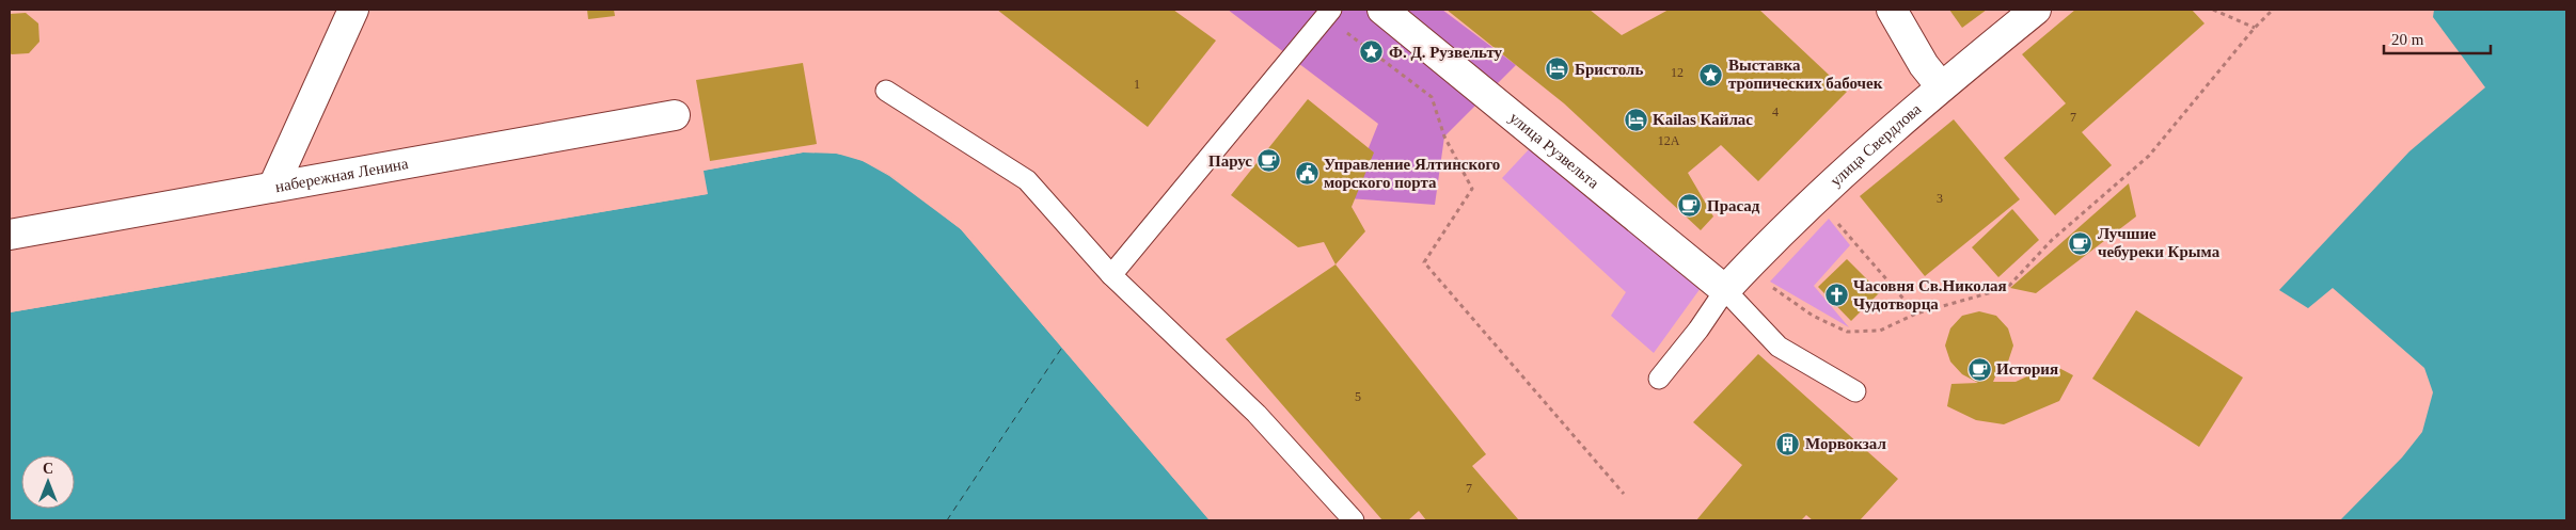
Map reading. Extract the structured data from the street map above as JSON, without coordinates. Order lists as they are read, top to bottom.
{
  "streets": {
    "street": ["улица Свердлова", "улица Рузвельта", "набережная Ленина"]
  },
  "crossings": [
    ["улица Свердлова", "улица Рузвельта"]
  ],
  "places": {
    "place": ["Ф. Д. Рузвельту", "Выставка тропических бабочек"],
    "hotel": ["Бристоль", "Kailas Кайлас"],
    "cafe": [
      "Парус",
      "Прасад",
      "Лучшие чебуреки Крыма",
      "История"
    ],
    "public building": ["Управление Ялтинского морского порта"],
    "church": ["Часовня Св.Николая Чудотворца"],
    "building": ["Морвокзал"]
  },
  "house_numbers": [
    "12",
    "1",
    "4",
    "7",
    "12А",
    "3",
    "5",
    "7"
  ],
  "scale_bar": "20 m",
  "north": "top"
}
